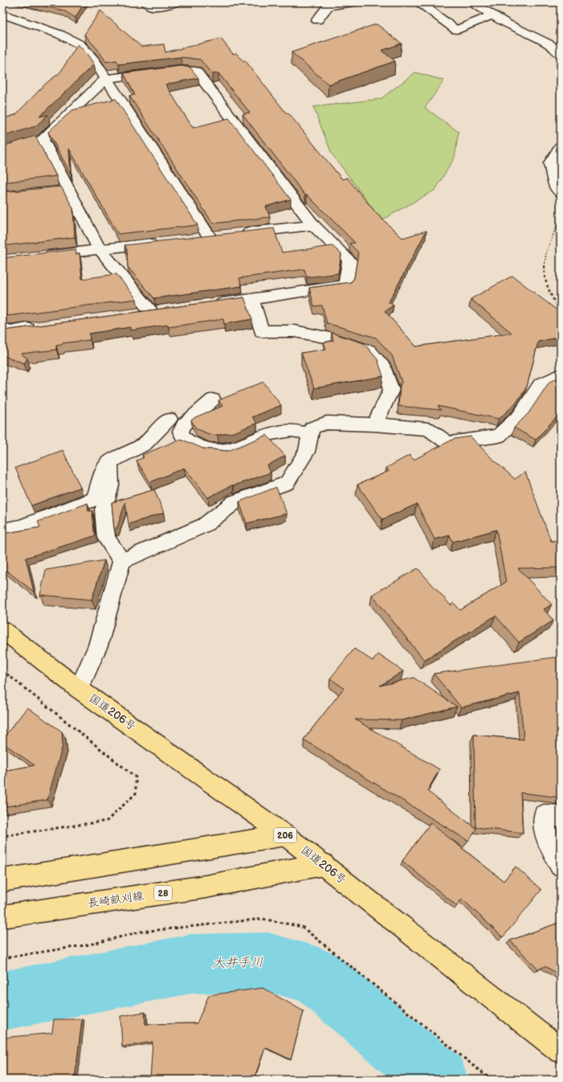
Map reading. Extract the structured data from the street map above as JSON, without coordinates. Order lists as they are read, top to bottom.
{
  "streets": {
    "main road": [
      "国道206号",
      "206",
      "28",
      "長崎畝刈線"
    ]
  },
  "crossings": [
    ["国道206号", "長崎畝刈線"]
  ],
  "water": ["大井手川"]
}
